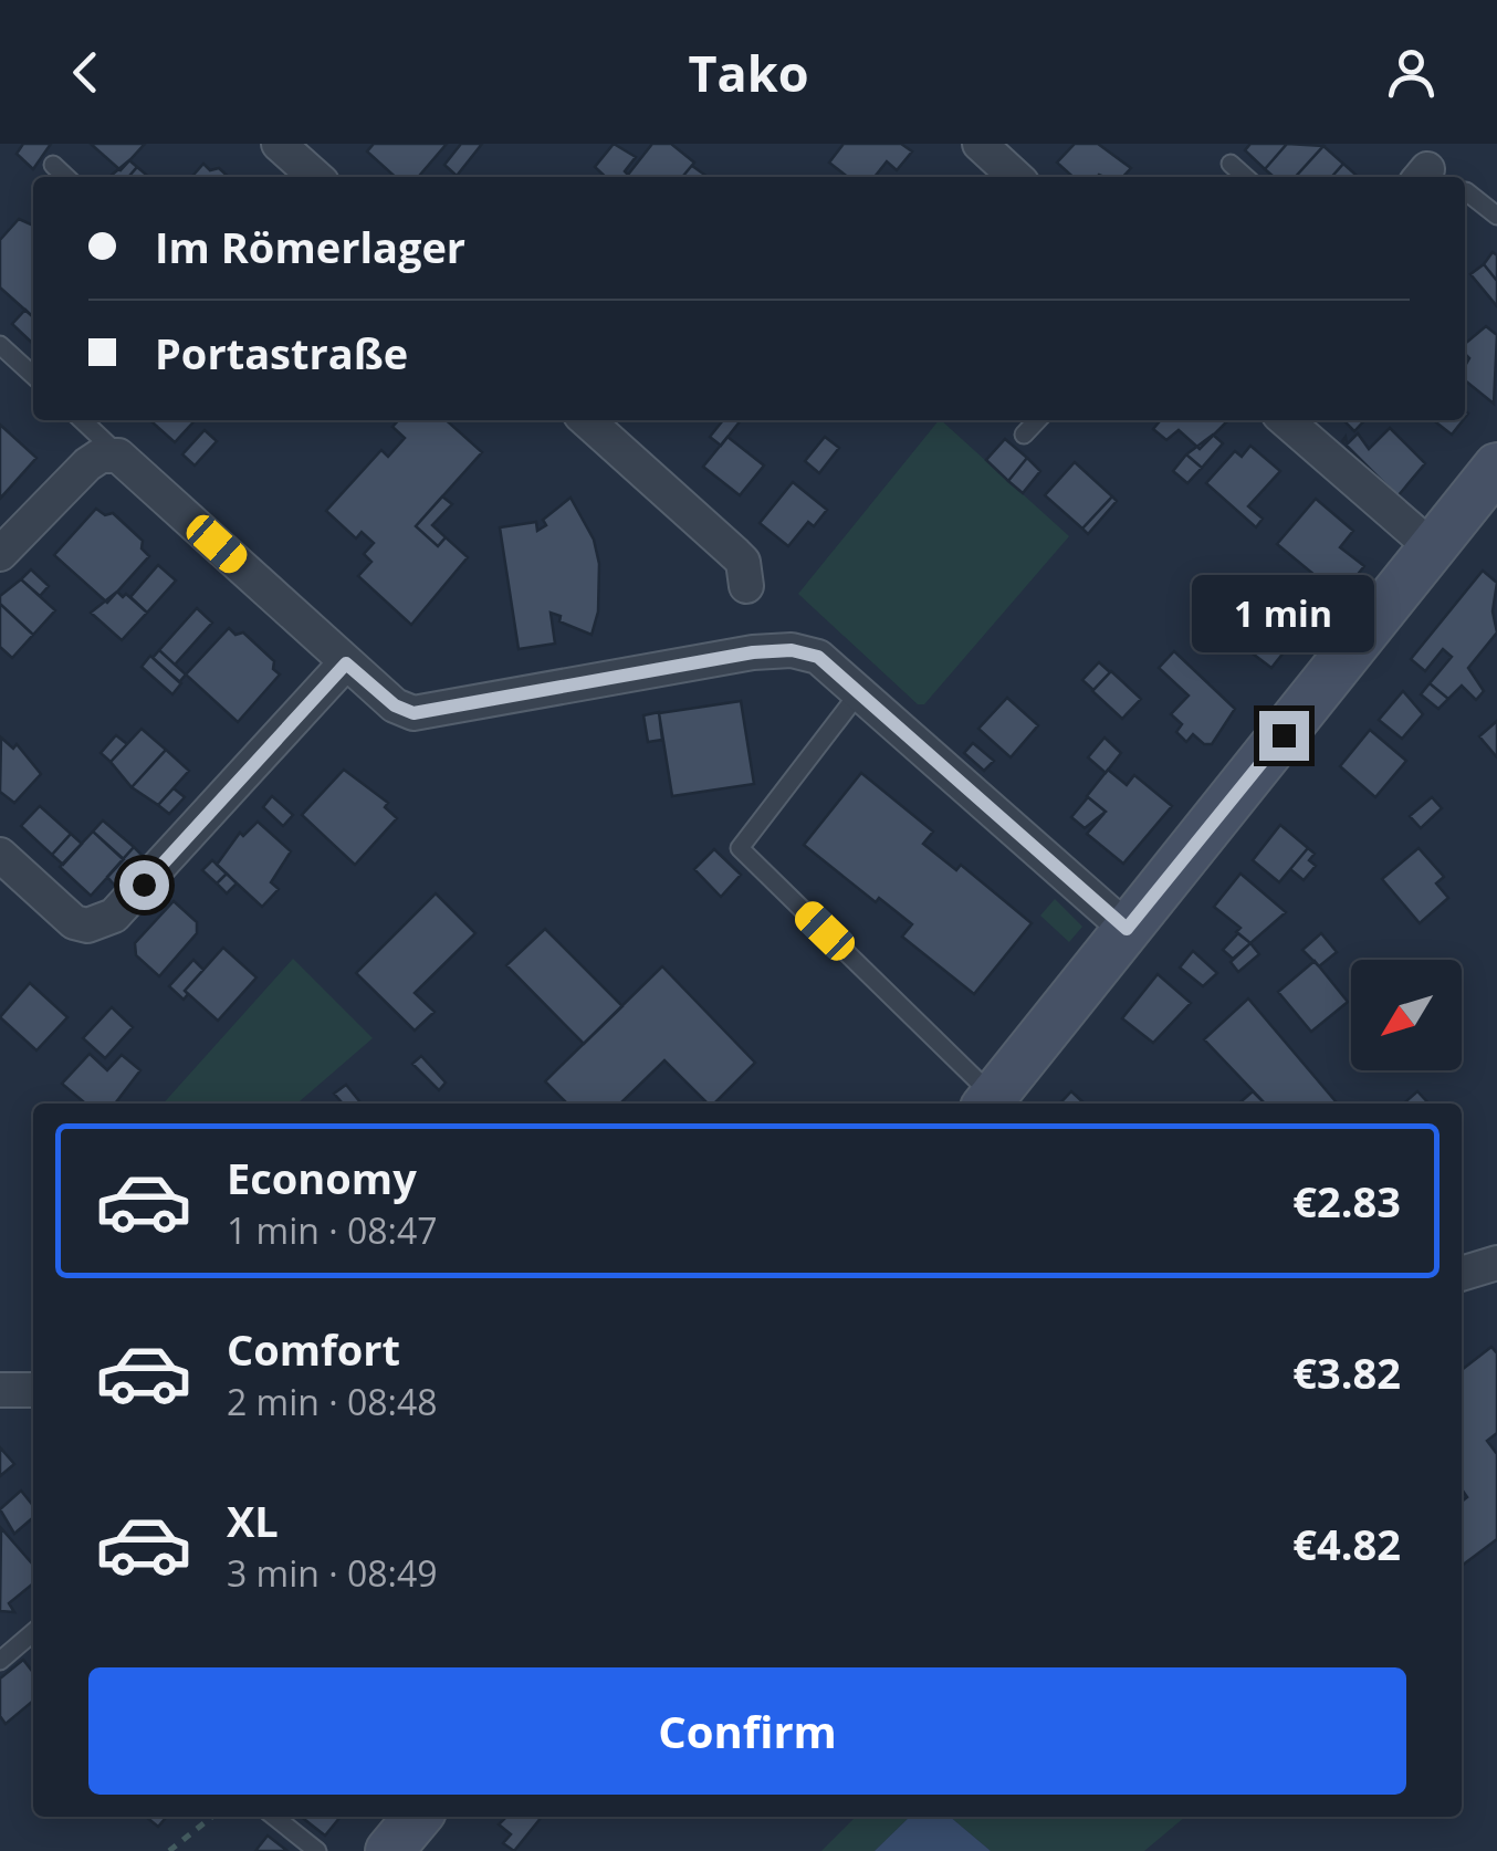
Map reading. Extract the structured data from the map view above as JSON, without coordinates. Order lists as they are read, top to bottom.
{
  "north": "bottom left",
  "page": {
    "header": "Tako",
    "banner": ["Im Römerlager", "Portastraße"],
    "bubble": "1 min",
    "list": [
      {
        "name": "Economy",
        "note": "1 min · 08:47",
        "value": "€2.83"
      },
      {
        "name": "Comfort",
        "note": "2 min · 08:48",
        "value": "€3.82"
      },
      {
        "name": "XL",
        "note": "3 min · 08:49",
        "value": "€4.82"
      }
    ],
    "buttons": "Confirm"
  }
}
